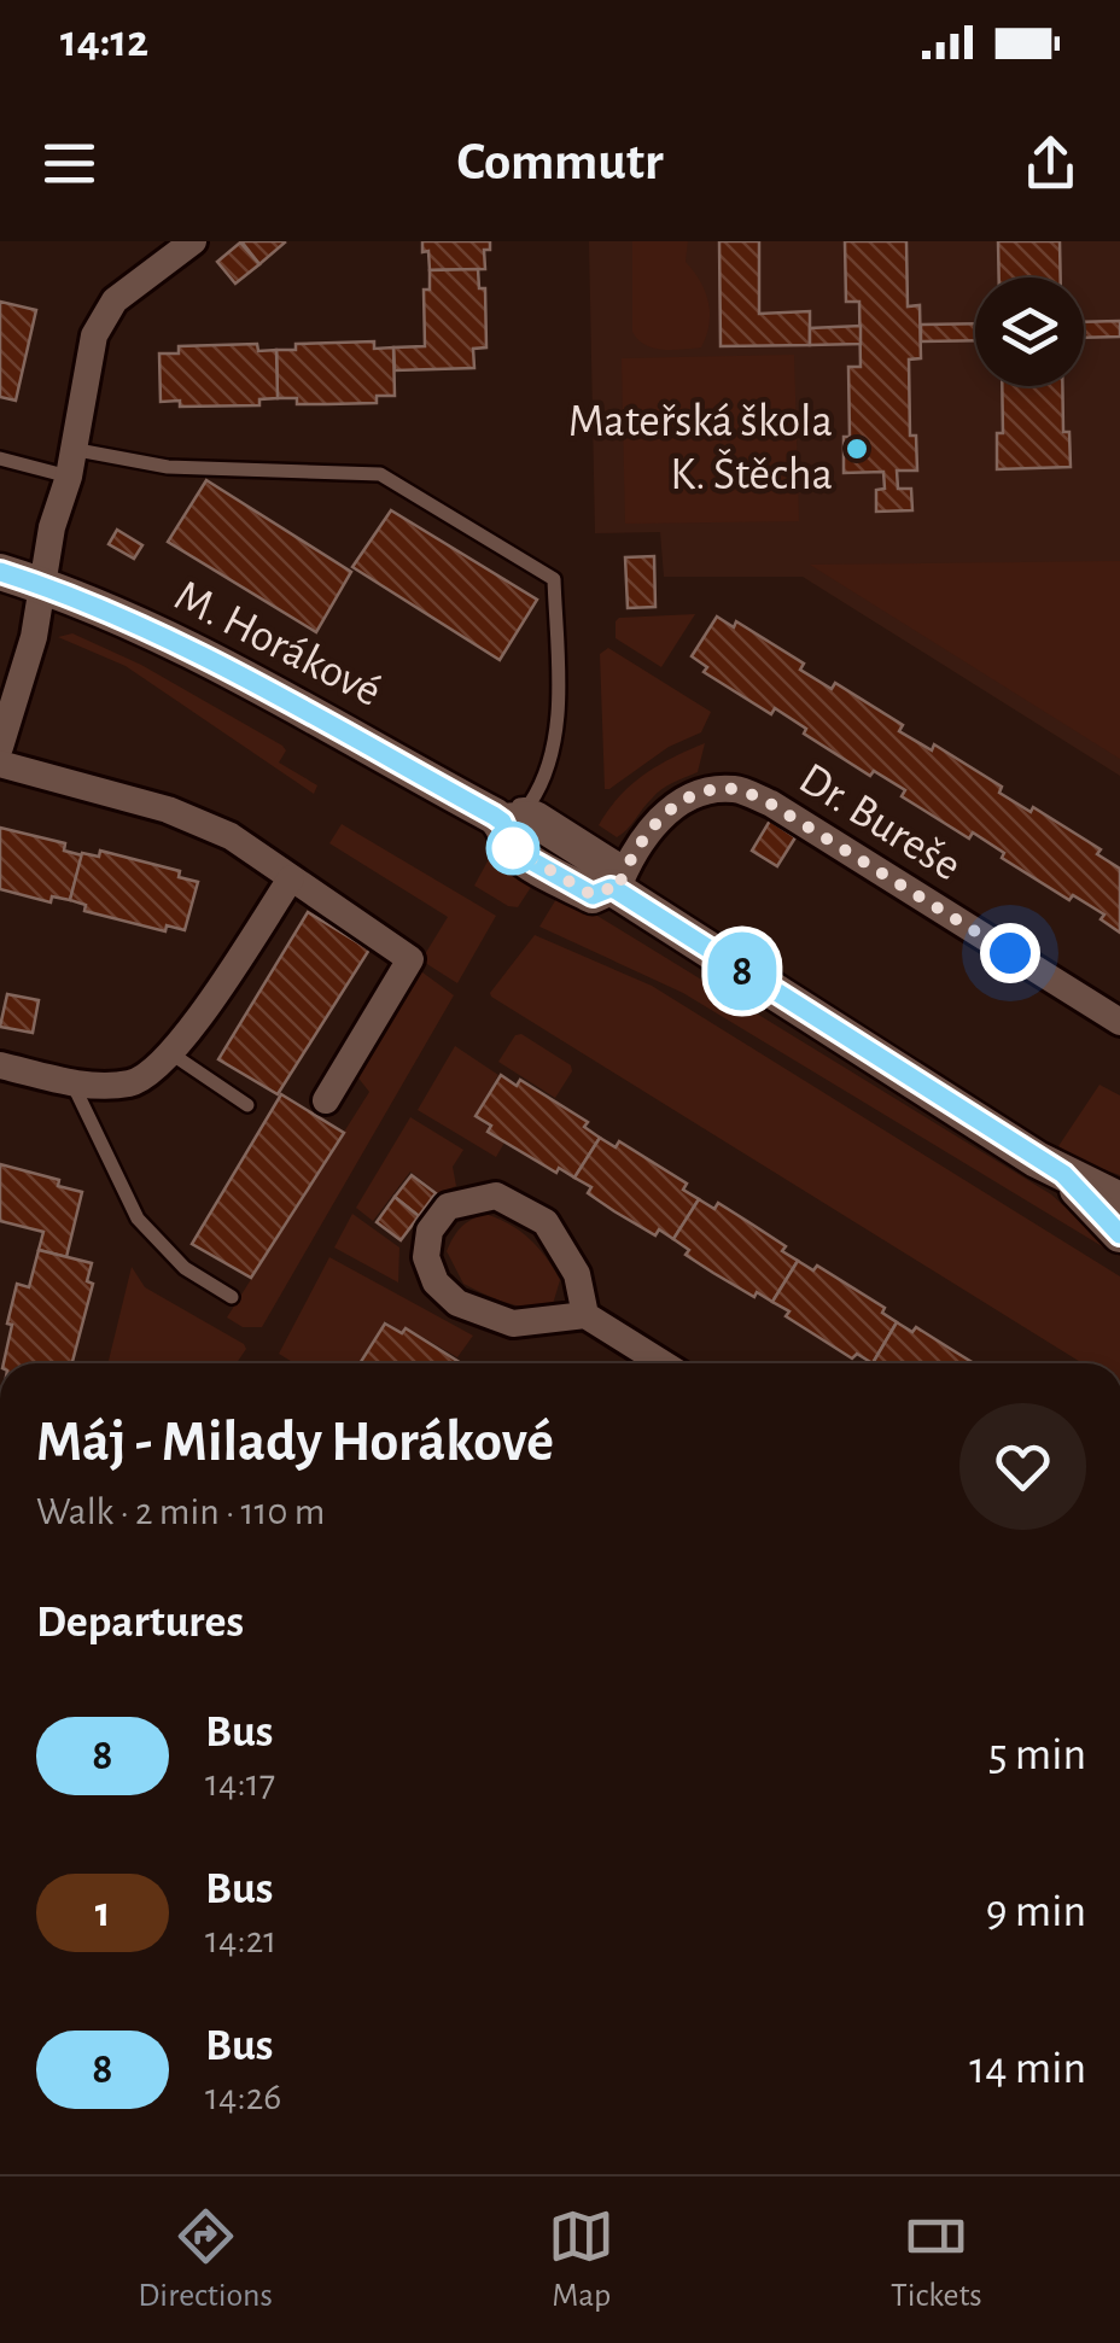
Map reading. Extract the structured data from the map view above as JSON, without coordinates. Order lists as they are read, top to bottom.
{
  "streets": {
    "street": ["M. Horákové", "Dr. Bureše"]
  },
  "crossings": [
    ["M. Horákové", "Dr. Bureše"]
  ],
  "places": ["Mateřská škola K. Štěcha"],
  "lines": ["bus line 8"],
  "page": {
    "status": "14:12",
    "header": "Commutr",
    "on_map": "8",
    "heading": [
      ["Máj - Milady Horákové", "Walk · 2 min · 110 m"],
      "Departures"
    ],
    "list": [
      {
        "mark": "8",
        "name": "Bus",
        "note": "14:17",
        "value": "5 min"
      },
      {
        "mark": "1",
        "name": "Bus",
        "note": "14:21",
        "value": "9 min"
      },
      {
        "mark": "8",
        "name": "Bus",
        "note": "14:26",
        "value": "14 min"
      }
    ],
    "tabs": ["Directions", "Map", "Tickets"]
  }
}
